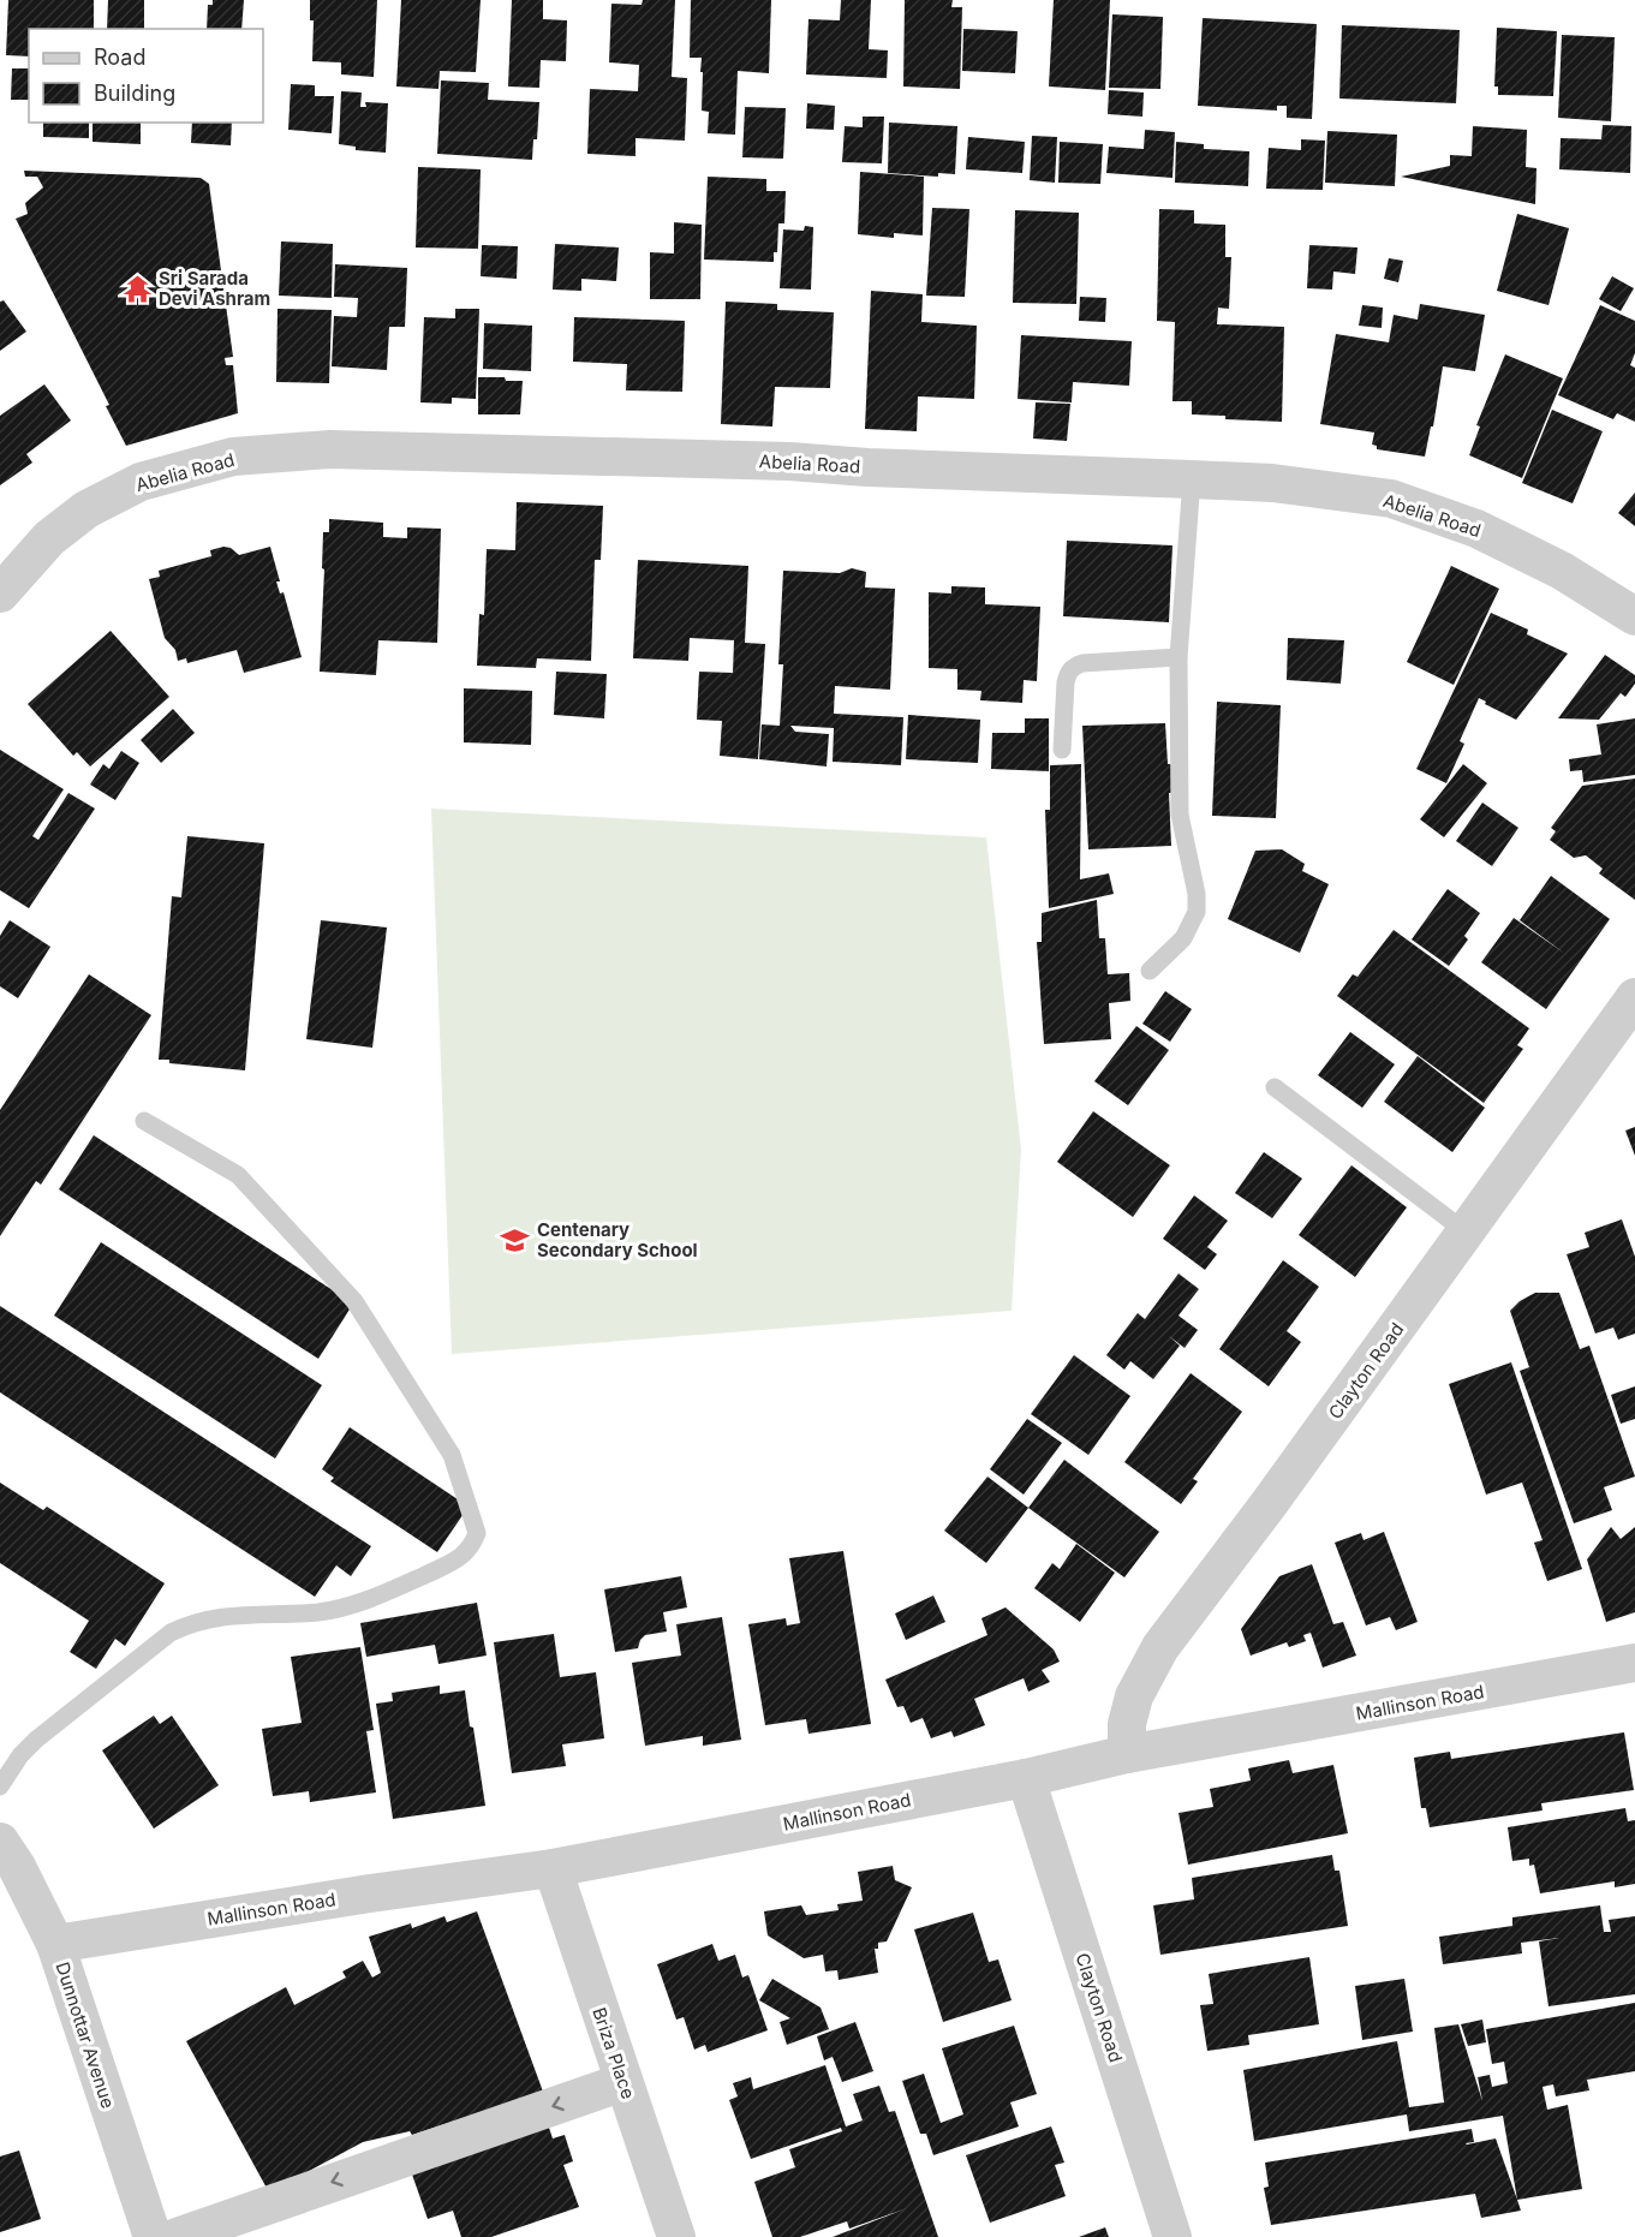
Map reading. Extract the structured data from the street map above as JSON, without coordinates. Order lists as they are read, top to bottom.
{
  "streets": {
    "street": [
      "Abelia Road",
      "Clayton Road",
      "Mallinson Road",
      "Dunnottar Avenue",
      "Briza Place"
    ]
  },
  "crossings": [
    ["Clayton Road", "Mallinson Road"],
    ["Mallinson Road", "Dunnottar Avenue"],
    ["Mallinson Road", "Briza Place"]
  ],
  "places": {
    "temple": ["Sri Sarada Devi Ashram"],
    "school or university": ["Centenary Secondary School"]
  },
  "legend": ["Road", "Building"]
}
